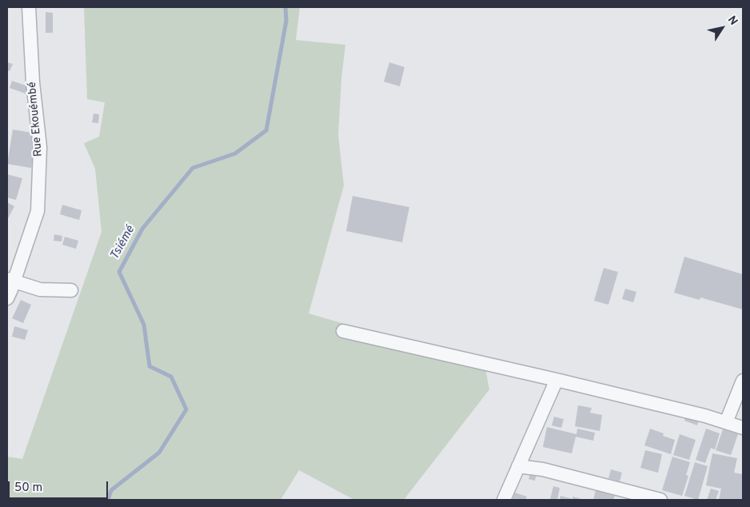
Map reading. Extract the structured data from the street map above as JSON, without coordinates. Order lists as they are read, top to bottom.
{
  "streets": {
    "street": ["Rue Ekouémbé"]
  },
  "water": ["Tsiémé"],
  "scale_bar": "50 m",
  "north": "top right"
}
